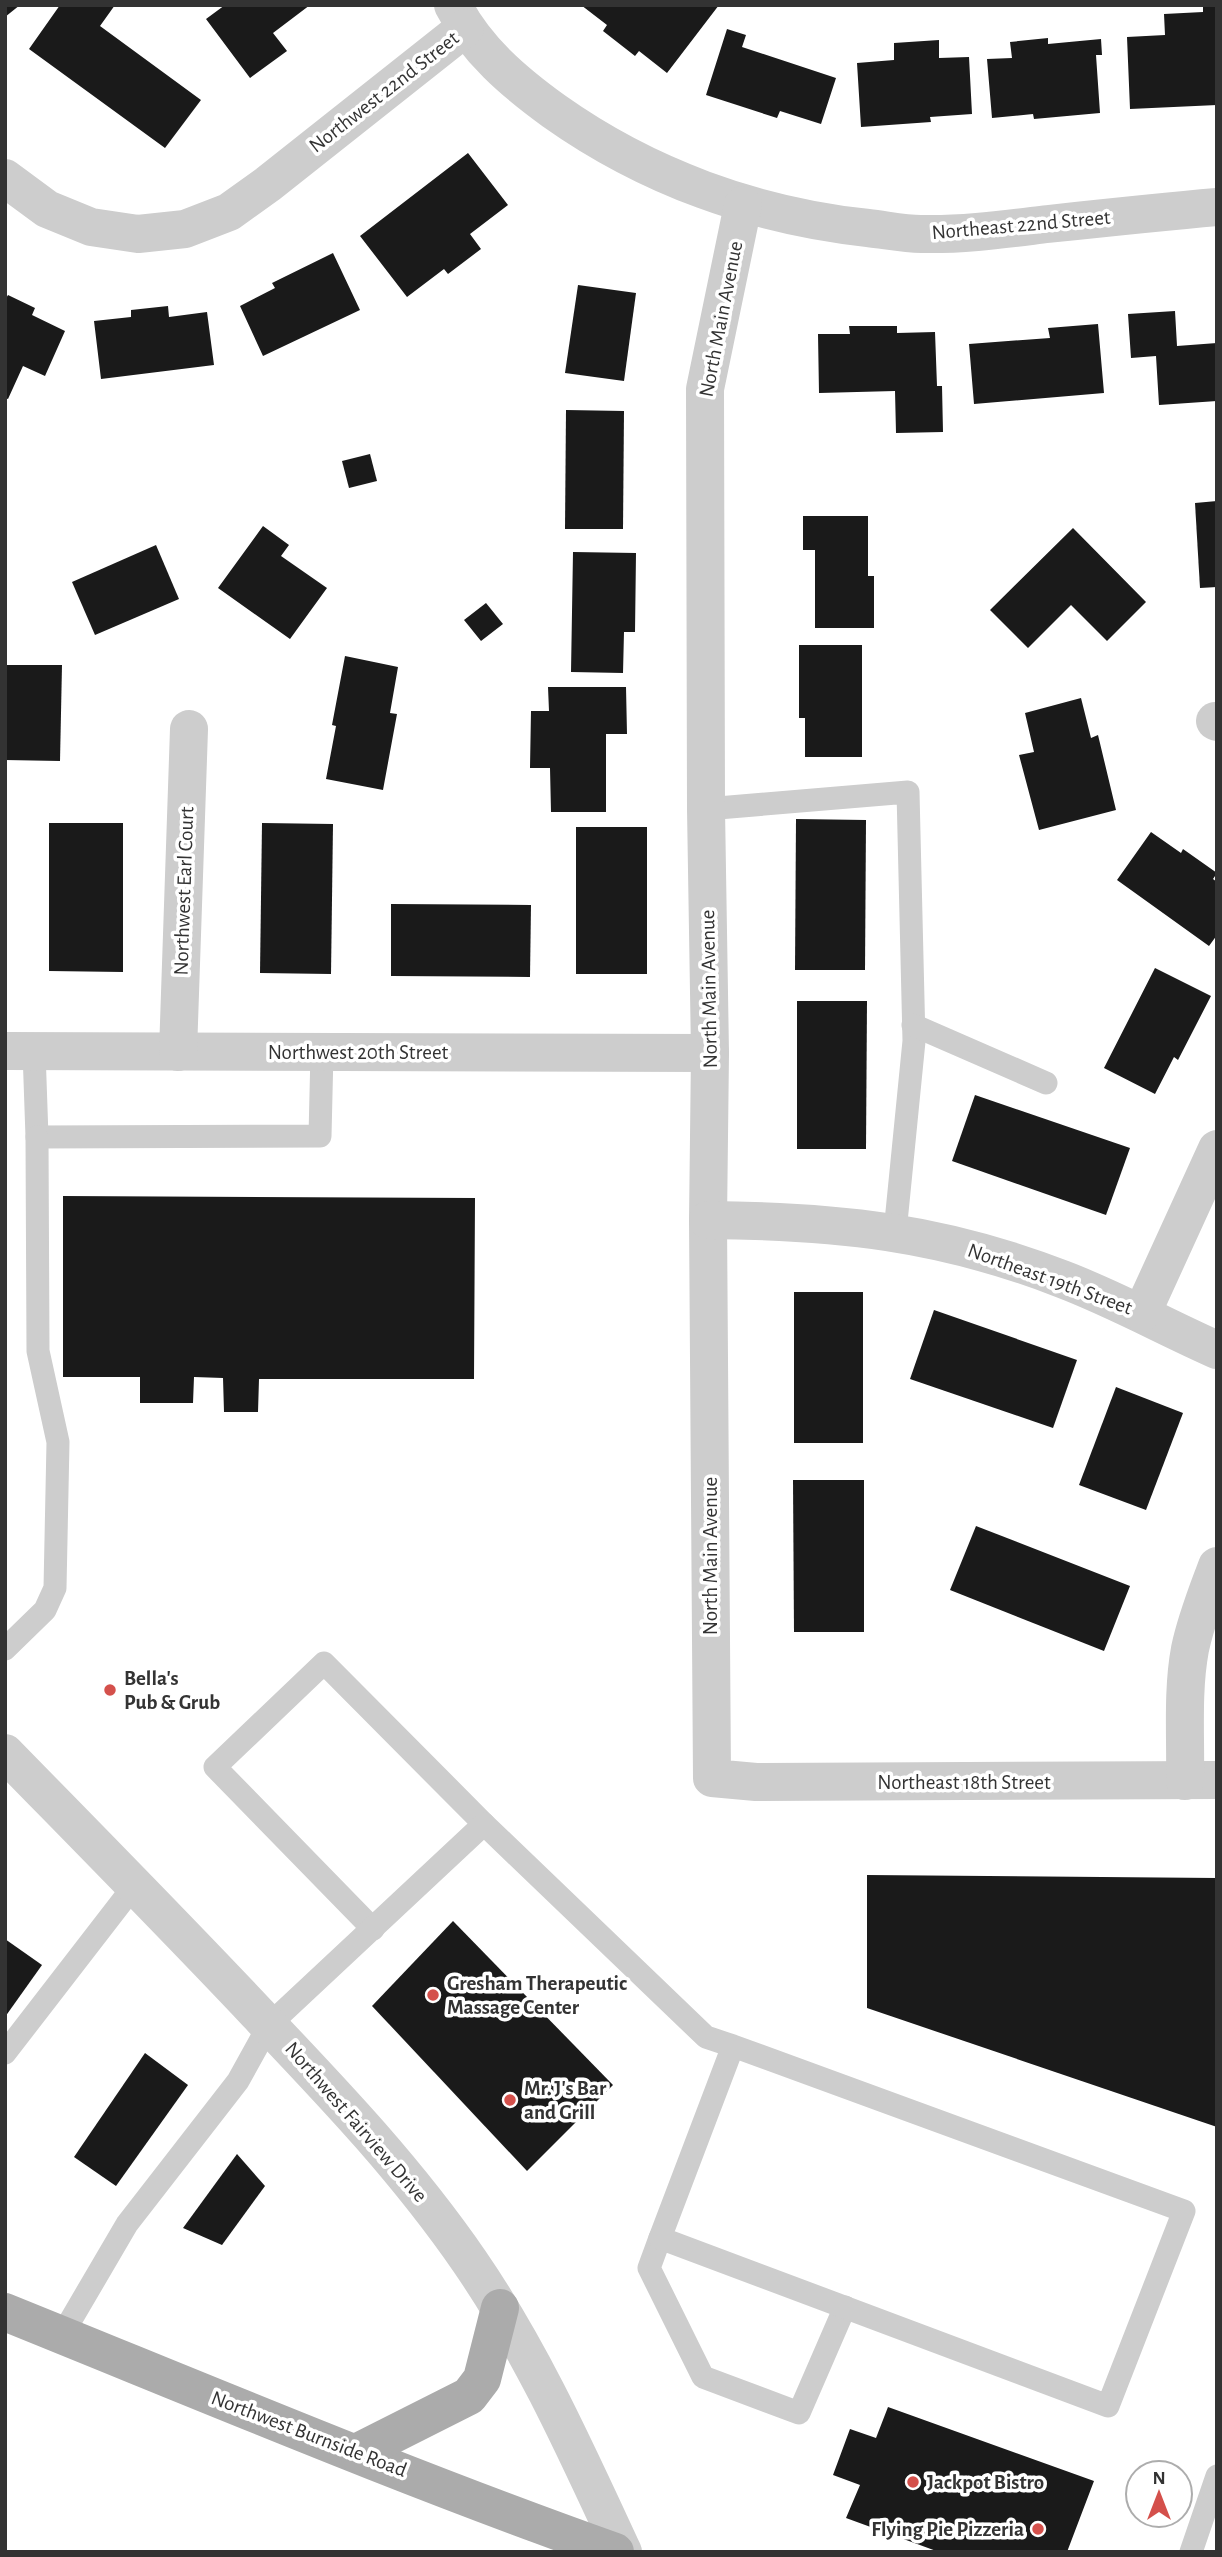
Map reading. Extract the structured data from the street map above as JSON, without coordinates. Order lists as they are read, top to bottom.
{
  "streets": {
    "main road": ["Northwest Burnside Road"],
    "street": [
      "Northwest 22nd Street",
      "Northeast 22nd Street",
      "North Main Avenue",
      "Northwest Earl Court",
      "Northwest 20th Street",
      "Northeast 19th Street",
      "Northeast 18th Street",
      "Northwest Fairview Drive"
    ]
  },
  "crossings": [
    ["Northwest 22nd Street", "Northeast 22nd Street"],
    ["Northwest 22nd Street", "North Main Avenue"],
    ["Northeast 22nd Street", "North Main Avenue"],
    ["North Main Avenue", "Northwest 20th Street"],
    ["North Main Avenue", "Northeast 19th Street"],
    ["North Main Avenue", "Northeast 18th Street"],
    ["Northwest Earl Court", "Northwest 20th Street"]
  ],
  "places": [
    "Bella's Pub & Grub",
    "Gresham Therapeutic Massage Center",
    "Mr. J's Bar and Grill",
    "Jackpot Bistro",
    "Flying Pie Pizzeria"
  ],
  "north": "top"
}
